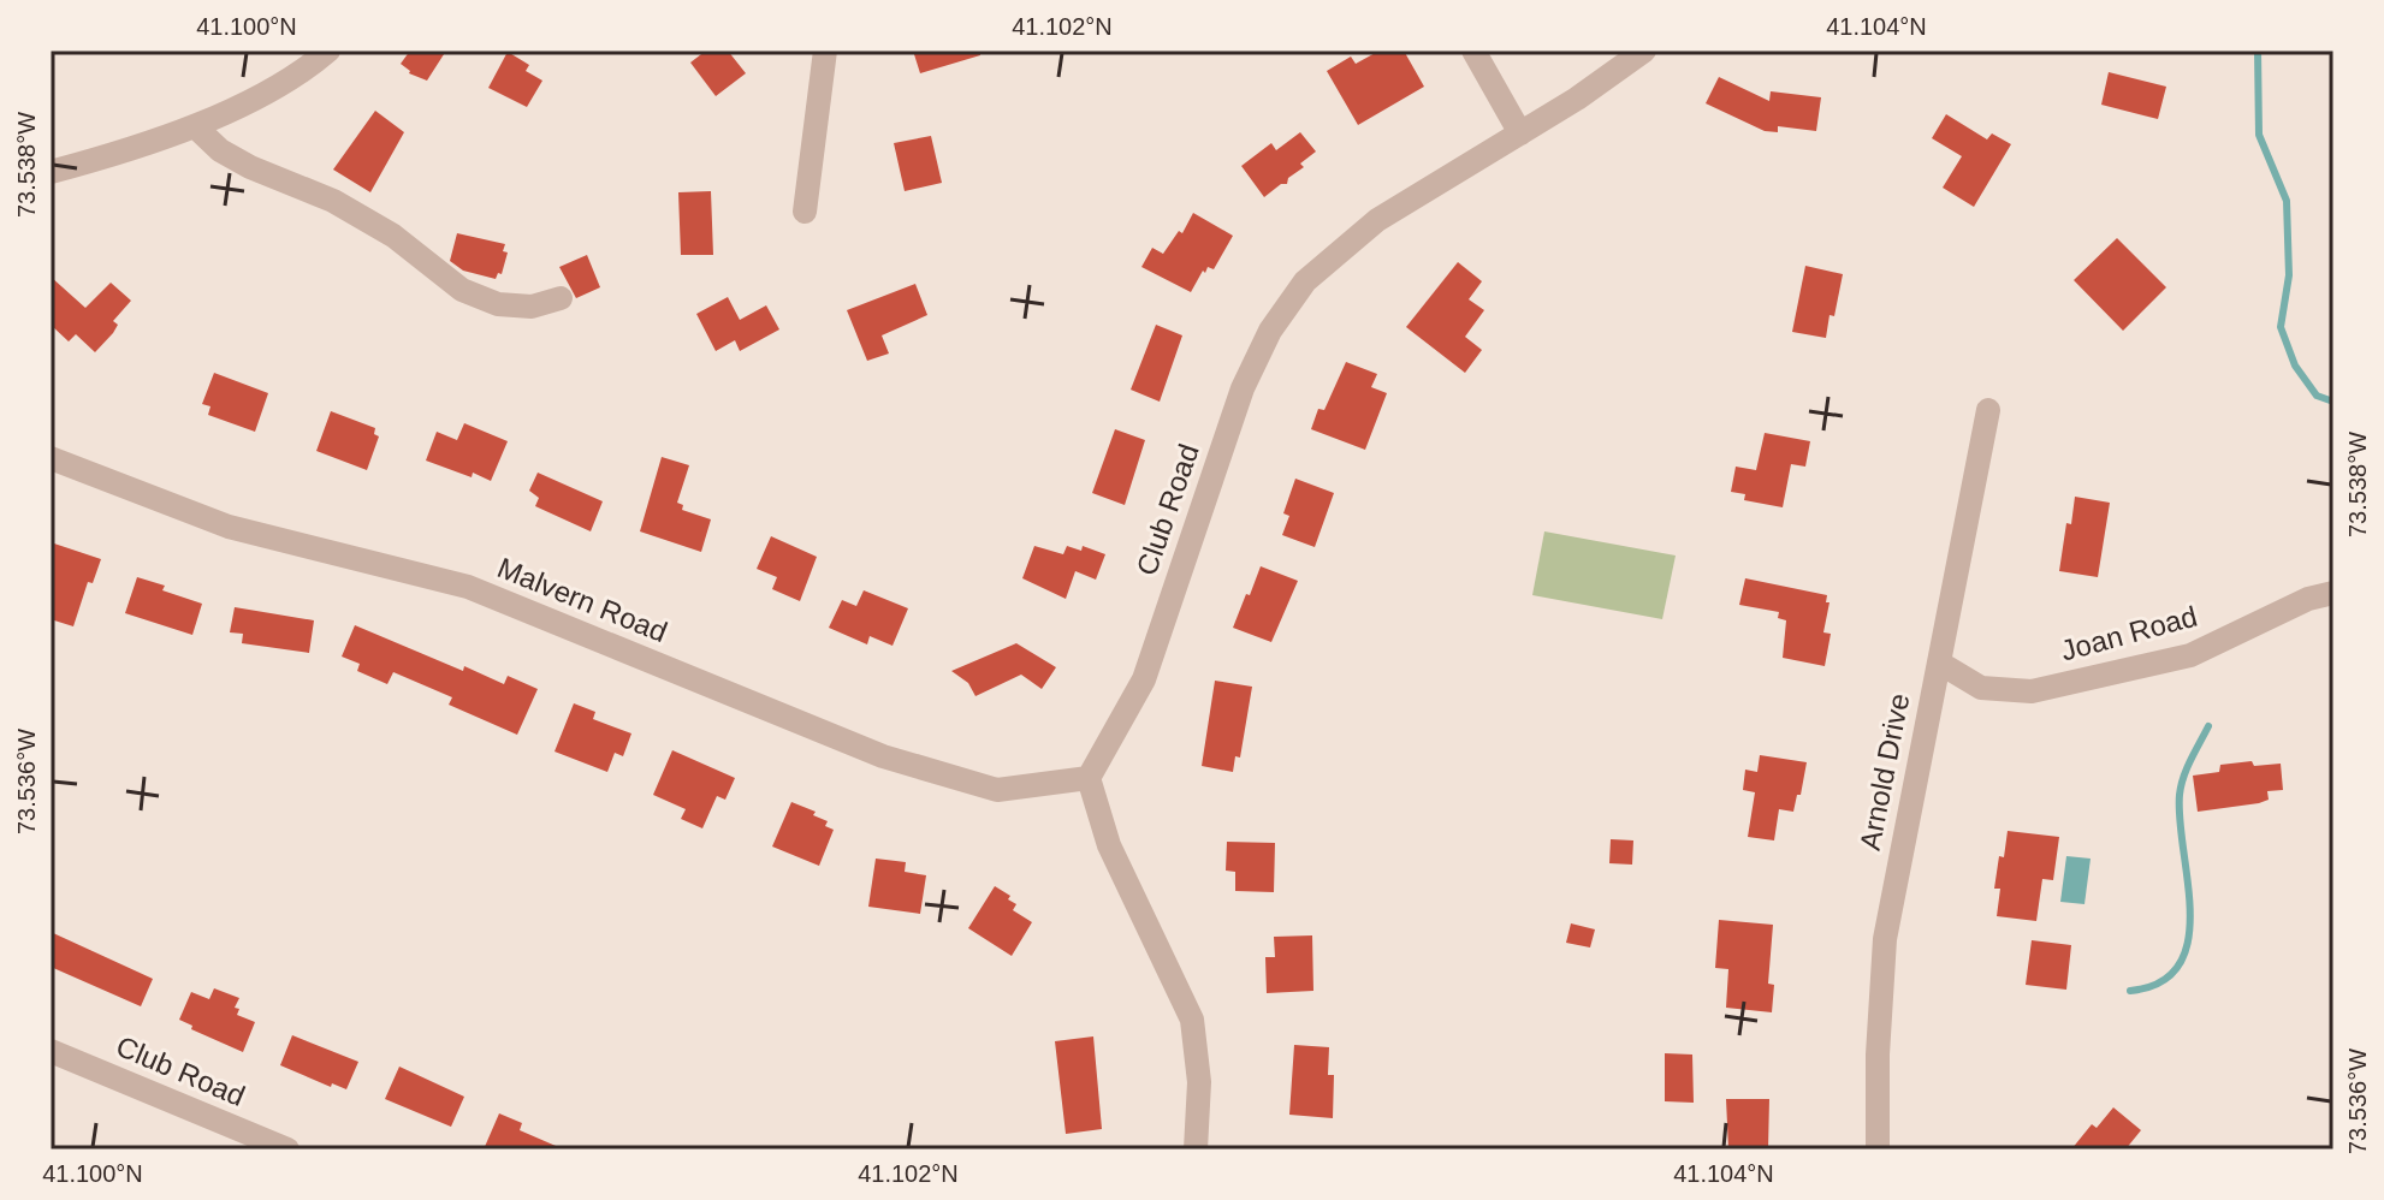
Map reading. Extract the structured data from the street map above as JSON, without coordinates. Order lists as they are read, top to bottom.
{
  "streets": {
    "street": [
      "Club Road",
      "Malvern Road",
      "Joan Road",
      "Arnold Drive"
    ]
  },
  "crossings": [
    ["Club Road", "Malvern Road"],
    ["Joan Road", "Arnold Drive"]
  ],
  "coordinates": [
    "41.100°N",
    "41.102°N",
    "41.104°N",
    "73.538°W",
    "73.536°W"
  ]
}
